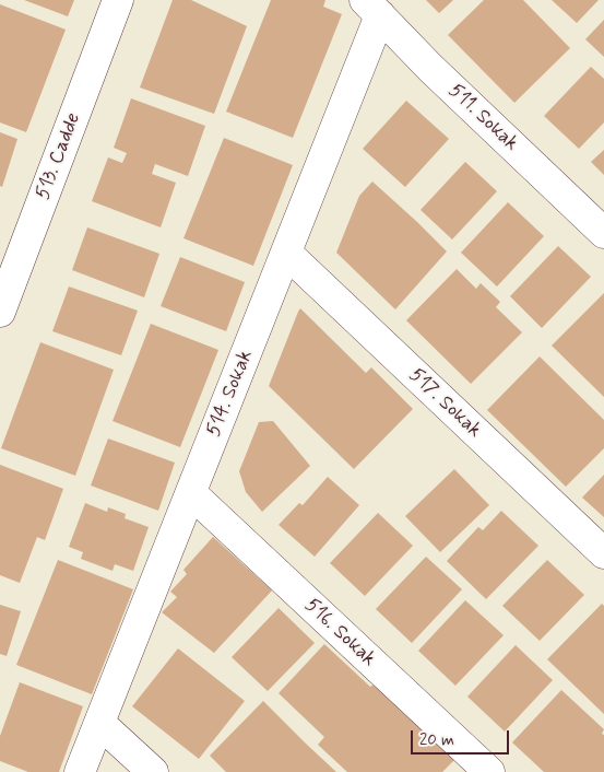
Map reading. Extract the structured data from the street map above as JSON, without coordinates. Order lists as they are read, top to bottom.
{
  "streets": {
    "street": [
      "511. Sokak",
      "513. Cadde",
      "514. Sokak",
      "517. Sokak",
      "516. Sokak"
    ]
  },
  "crossings": [
    ["511. Sokak", "514. Sokak"],
    ["514. Sokak", "517. Sokak"],
    ["514. Sokak", "516. Sokak"]
  ],
  "scale_bar": "20 m"
}
